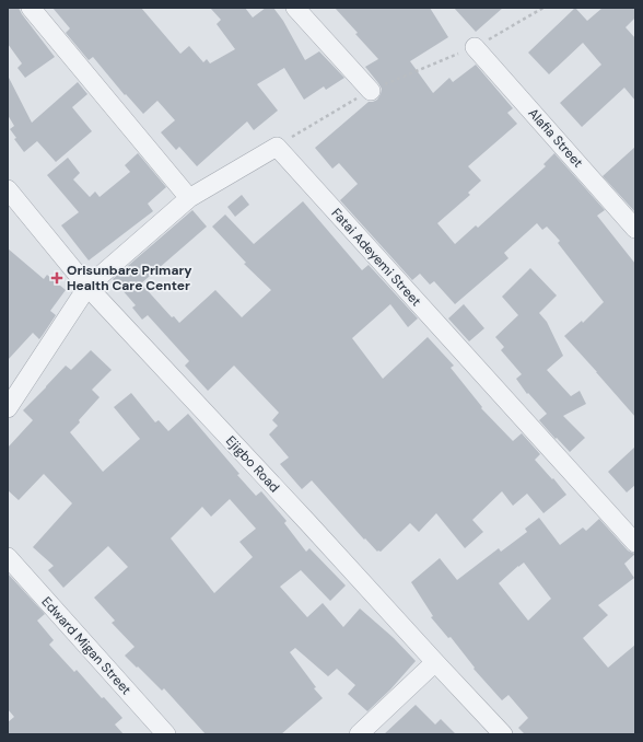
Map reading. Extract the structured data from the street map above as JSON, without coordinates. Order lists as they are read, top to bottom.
{
  "streets": {
    "street": [
      "Alafia Street",
      "Fatai Adeyemi Street",
      "Ejigbo Road",
      "Edward Migan Street"
    ]
  },
  "crossings": [
    ["Fatai Adeyemi Street", "Ejigbo Road"]
  ],
  "places": {
    "health": ["Orisunbare Primary Health Care Center"]
  }
}
